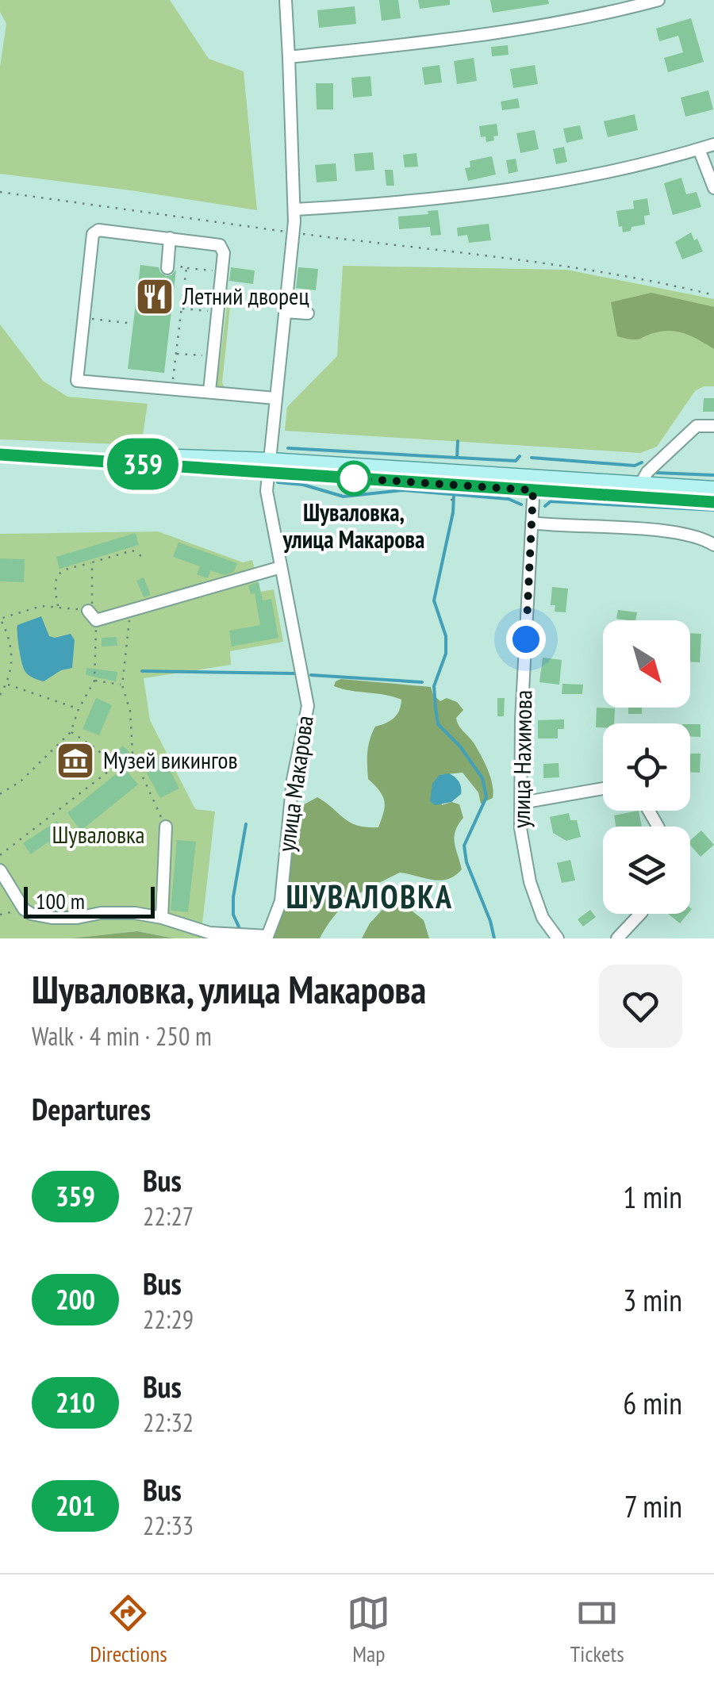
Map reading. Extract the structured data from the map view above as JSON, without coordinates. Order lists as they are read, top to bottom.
{
  "streets": {
    "street": ["улица Нахимова", "улица Макарова"]
  },
  "districts": ["ШУВАЛОВКА"],
  "parks": ["Шуваловка"],
  "places": {
    "restaurant": ["Летний дворец"],
    "other": ["Шуваловка, улица Макарова"],
    "museum": ["Музей викингов"]
  },
  "lines": ["bus line 359"],
  "scale_bar": "100 m",
  "north": "bottom right",
  "page": {
    "on_map": "359",
    "scale": "100 m",
    "heading": [
      ["Шуваловка, улица Макарова", "Walk · 4 min · 250 m"],
      "Departures"
    ],
    "list": [
      {
        "mark": "359",
        "name": "Bus",
        "note": "22:27",
        "value": "1 min"
      },
      {
        "mark": "200",
        "name": "Bus",
        "note": "22:29",
        "value": "3 min"
      },
      {
        "mark": "210",
        "name": "Bus",
        "note": "22:32",
        "value": "6 min"
      },
      {
        "mark": "201",
        "name": "Bus",
        "note": "22:33",
        "value": "7 min"
      }
    ],
    "tabs": ["Directions", "Map", "Tickets"]
  }
}
